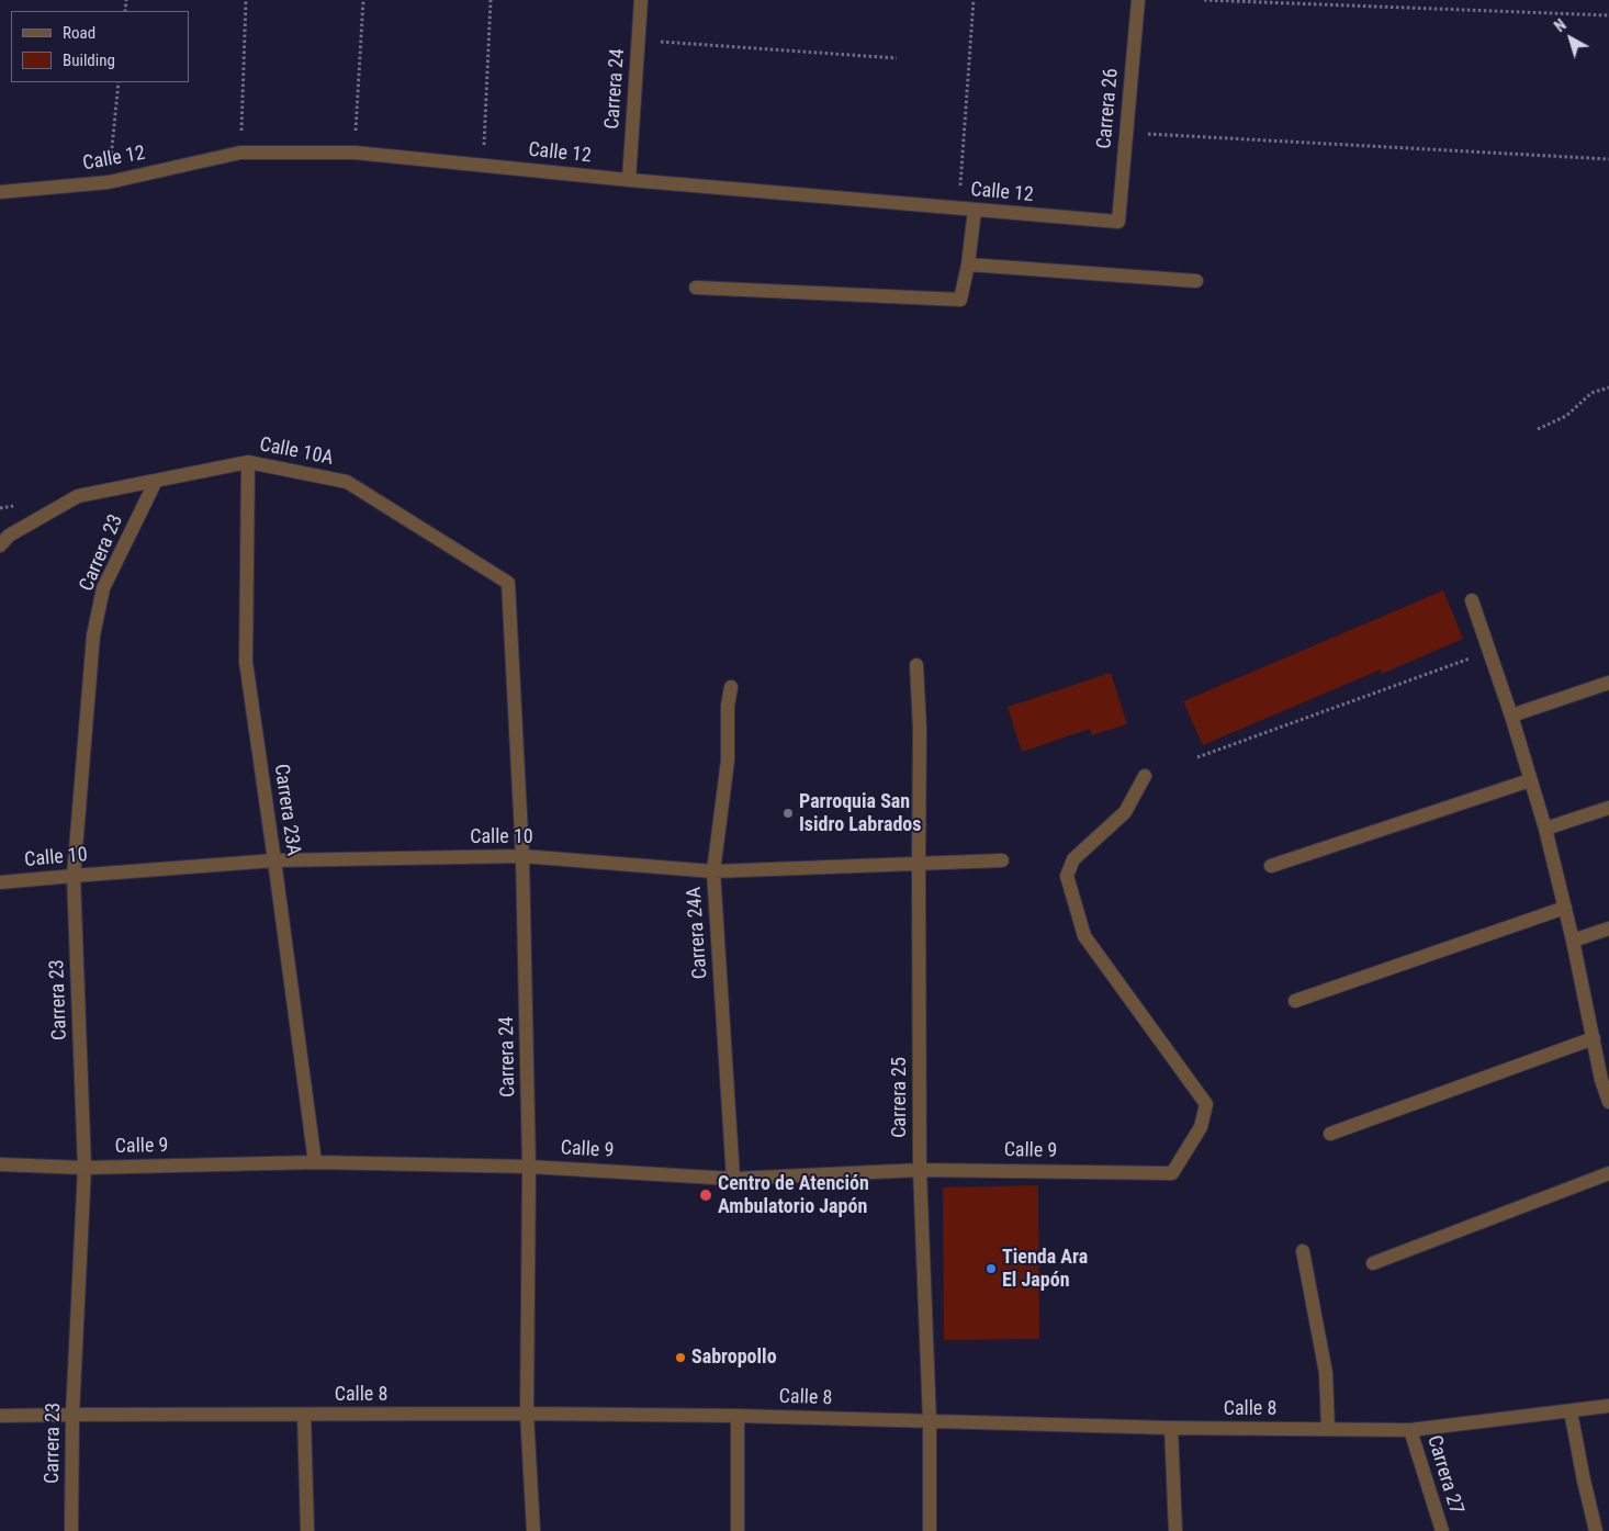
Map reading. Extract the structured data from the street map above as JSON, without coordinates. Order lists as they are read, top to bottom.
{
  "streets": {
    "street": [
      "Carrera 24",
      "Carrera 26",
      "Calle 12",
      "Calle 10A",
      "Carrera 23",
      "Carrera 23A",
      "Calle 10",
      "Carrera 24A",
      "Carrera 25",
      "Calle 9",
      "Calle 8",
      "Carrera 27"
    ]
  },
  "crossings": [
    ["Carrera 24", "Calle 12"],
    ["Carrera 24", "Calle 10A"],
    ["Carrera 24", "Calle 10"],
    ["Carrera 24", "Calle 9"],
    ["Carrera 24", "Calle 8"],
    ["Carrera 26", "Calle 12"],
    ["Calle 10A", "Carrera 23"],
    ["Calle 10A", "Carrera 23A"],
    ["Carrera 23", "Calle 10"],
    ["Carrera 23", "Calle 9"],
    ["Carrera 23", "Calle 8"],
    ["Carrera 23A", "Calle 10"],
    ["Carrera 23A", "Calle 9"],
    ["Calle 10", "Carrera 24A"],
    ["Calle 10", "Carrera 25"],
    ["Carrera 24A", "Calle 9"],
    ["Carrera 25", "Calle 9"],
    ["Carrera 25", "Calle 8"],
    ["Calle 8", "Carrera 27"]
  ],
  "places": [
    "Parroquia San Isidro Labrados",
    "Centro de Atención Ambulatorio Japón",
    "Tienda Ara El Japón",
    "Sabropollo"
  ],
  "legend": ["Road", "Building"],
  "north": "top left"
}
